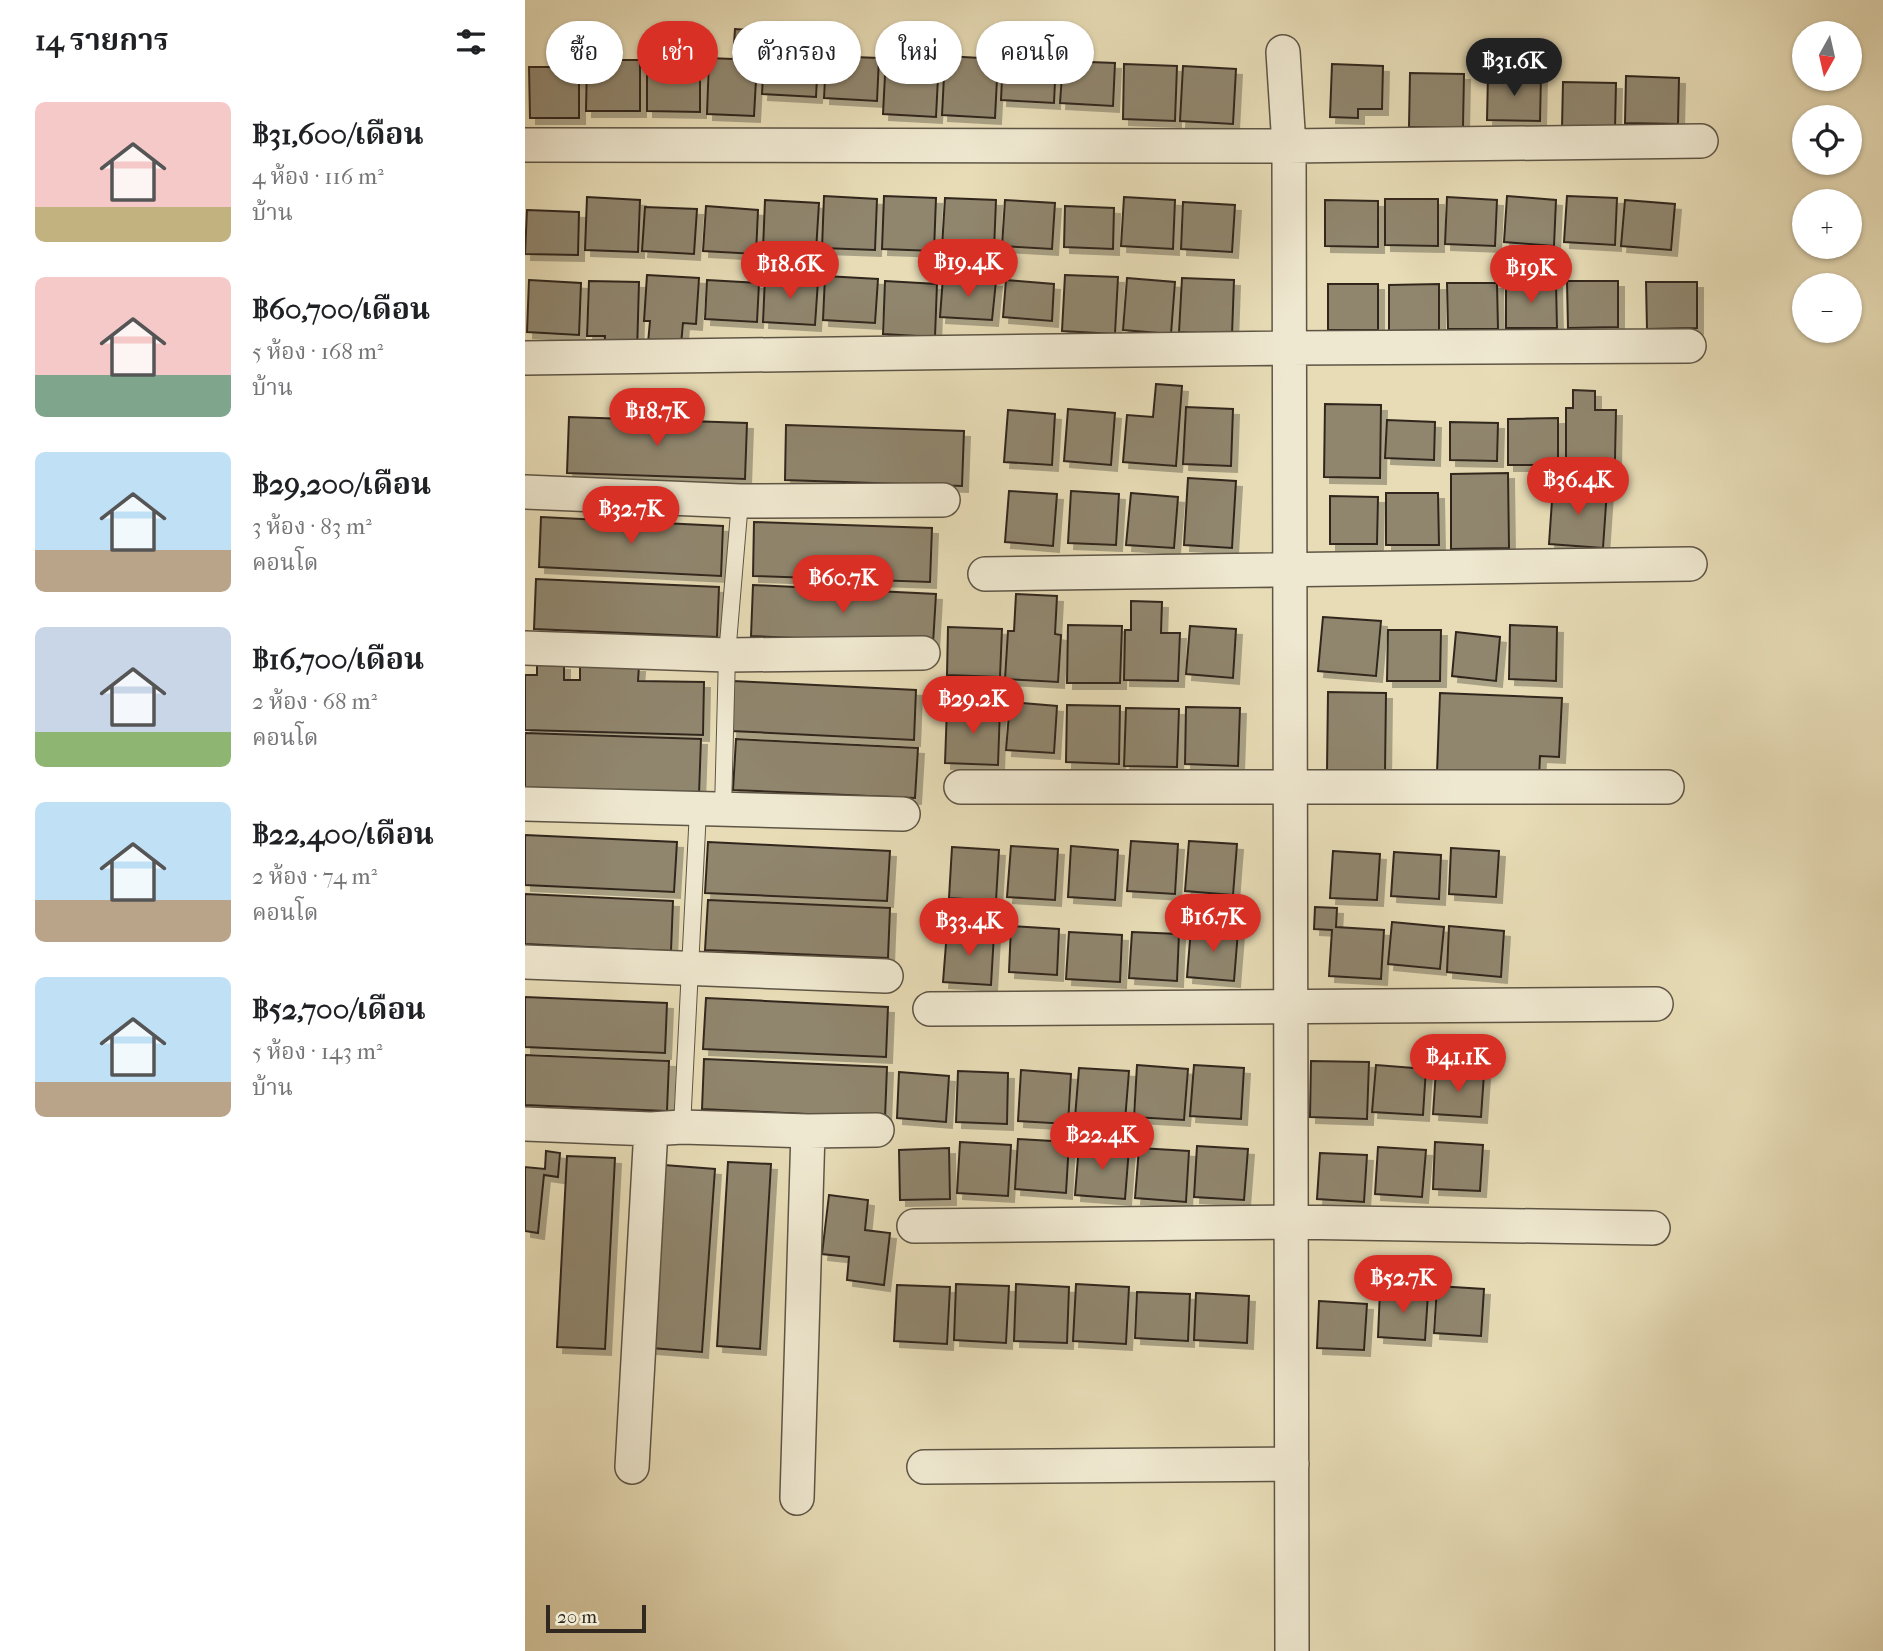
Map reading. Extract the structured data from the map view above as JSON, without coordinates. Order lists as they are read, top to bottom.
{
  "scale_bar": "20 m",
  "north": "bottom",
  "page": {
    "heading": "14 รายการ",
    "map_buttons": ["+", "−"],
    "chip": [
      "ซื้อ",
      "เช่า",
      "ตัวกรอง",
      "ใหม่",
      "คอนโด"
    ],
    "price": [
      "฿31.6K",
      "฿19.4K",
      "฿18.6K",
      "฿19K",
      "฿18.7K",
      "฿36.4K",
      "฿32.7K",
      "฿60.7K",
      "฿29.2K",
      "฿16.7K",
      "฿33.4K",
      "฿41.1K",
      "฿22.4K",
      "฿52.7K"
    ],
    "list": [
      {
        "name": "฿31,600/เดือน",
        "note": "4 ห้อง · 116 m² · บ้าน"
      },
      {
        "name": "฿60,700/เดือน",
        "note": "5 ห้อง · 168 m² · บ้าน"
      },
      {
        "name": "฿29,200/เดือน",
        "note": "3 ห้อง · 83 m² · คอนโด"
      },
      {
        "name": "฿16,700/เดือน",
        "note": "2 ห้อง · 68 m² · คอนโด"
      },
      {
        "name": "฿22,400/เดือน",
        "note": "2 ห้อง · 74 m² · คอนโด"
      },
      {
        "name": "฿52,700/เดือน",
        "note": "5 ห้อง · 143 m² · บ้าน"
      }
    ],
    "scale": "20 m"
  }
}
